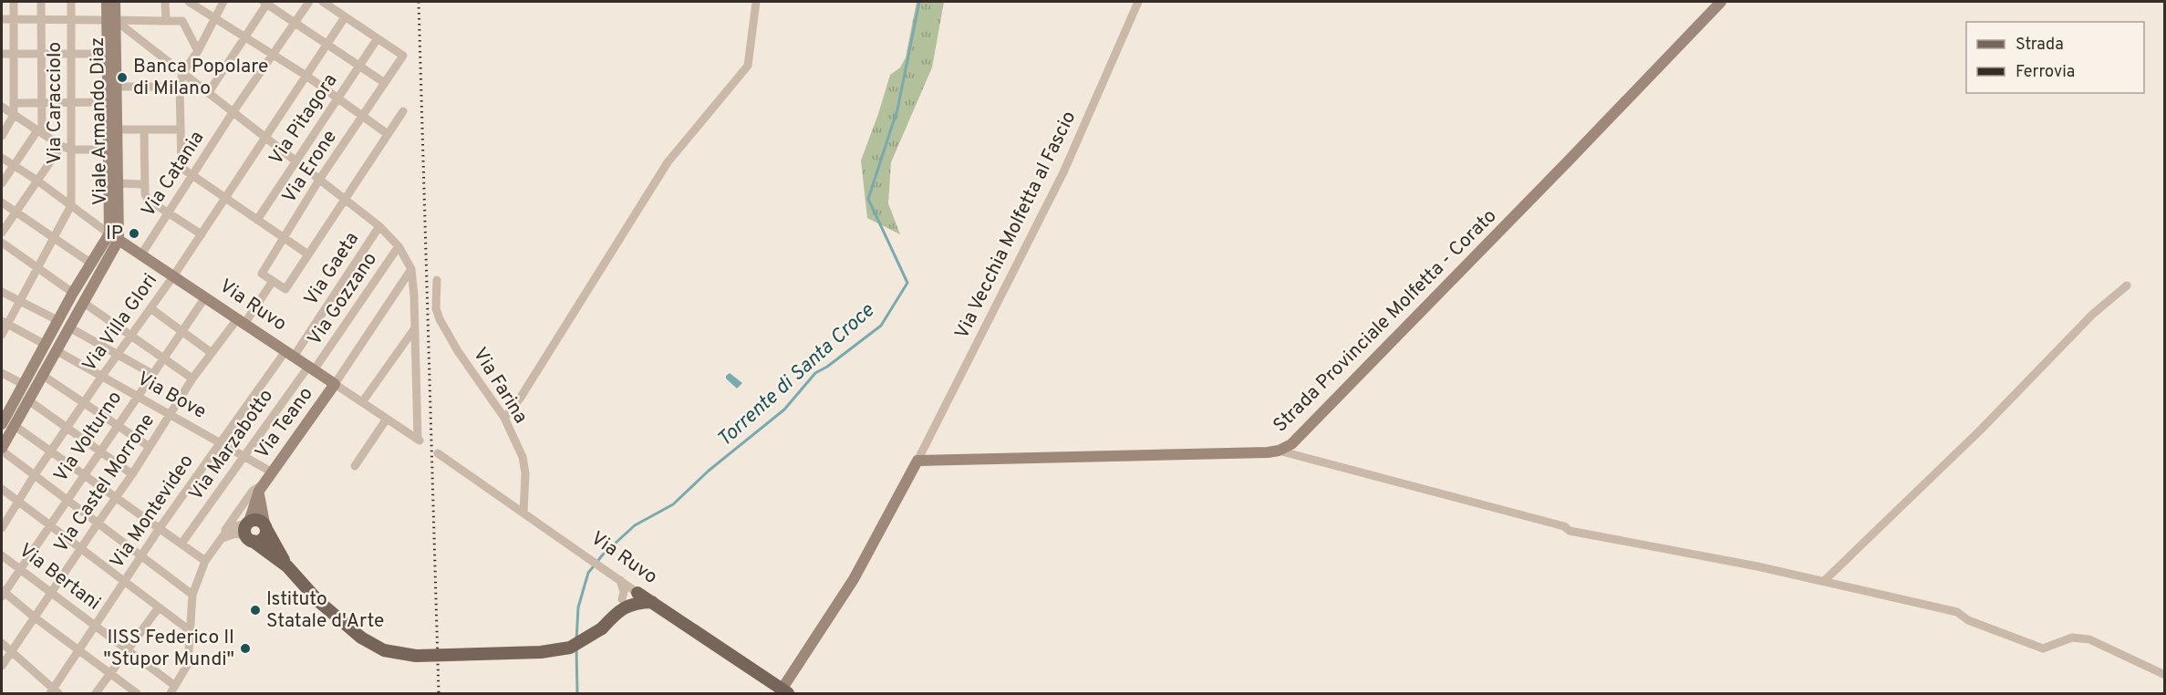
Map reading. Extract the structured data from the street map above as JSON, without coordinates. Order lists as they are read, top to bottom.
{
  "streets": {
    "main road": [
      "Viale Armando Diaz",
      "Via Ruvo",
      "Strada Provinciale Molfetta - Corato",
      "Via Teano"
    ],
    "street": [
      "Via Caracciolo",
      "Via Pitagora",
      "Via Erone",
      "Via Catania",
      "Via Vecchia Molfetta al Fascio",
      "Via Gaeta",
      "Via Gozzano",
      "Via Villa Glori",
      "Via Farina",
      "Via Bove",
      "Via Volturno",
      "Via Marzabotto",
      "Via Castel Morrone",
      "Via Montevideo",
      "Via Bertani"
    ]
  },
  "crossings": [
    ["Via Pitagora", "Via Erone"],
    ["Viale Armando Diaz", "Via Ruvo"],
    ["Via Erone", "Via Castel Morrone"],
    ["Via Catania", "Via Ruvo"],
    ["Via Vecchia Molfetta al Fascio", "Strada Provinciale Molfetta - Corato"],
    ["Via Gaeta", "Via Ruvo"],
    ["Via Gaeta", "Via Montevideo"],
    ["Via Gozzano", "Via Ruvo"],
    ["Via Gozzano", "Via Marzabotto"],
    ["Via Ruvo", "Via Villa Glori"],
    ["Via Ruvo", "Via Farina"],
    ["Via Ruvo", "Via Teano"],
    ["Via Ruvo", "Via Volturno"],
    ["Via Ruvo", "Via Marzabotto"],
    ["Via Ruvo", "Via Castel Morrone"],
    ["Via Ruvo", "Via Montevideo"],
    ["Via Villa Glori", "Via Bove"],
    ["Via Bove", "Via Teano"],
    ["Via Bove", "Via Volturno"],
    ["Via Bove", "Via Marzabotto"],
    ["Via Bove", "Via Castel Morrone"],
    ["Via Bove", "Via Montevideo"],
    ["Via Teano", "Via Bertani"],
    ["Via Volturno", "Via Bertani"],
    ["Via Castel Morrone", "Via Bertani"],
    ["Via Montevideo", "Via Bertani"]
  ],
  "water": ["Torrente di Santa Croce"],
  "places": [
    "Banca Popolare di Milano",
    "IP",
    "Istituto Statale d'Arte",
    "IISS Federico II \"Stupor Mundi\""
  ],
  "legend": ["Strada", "Ferrovia"]
}
